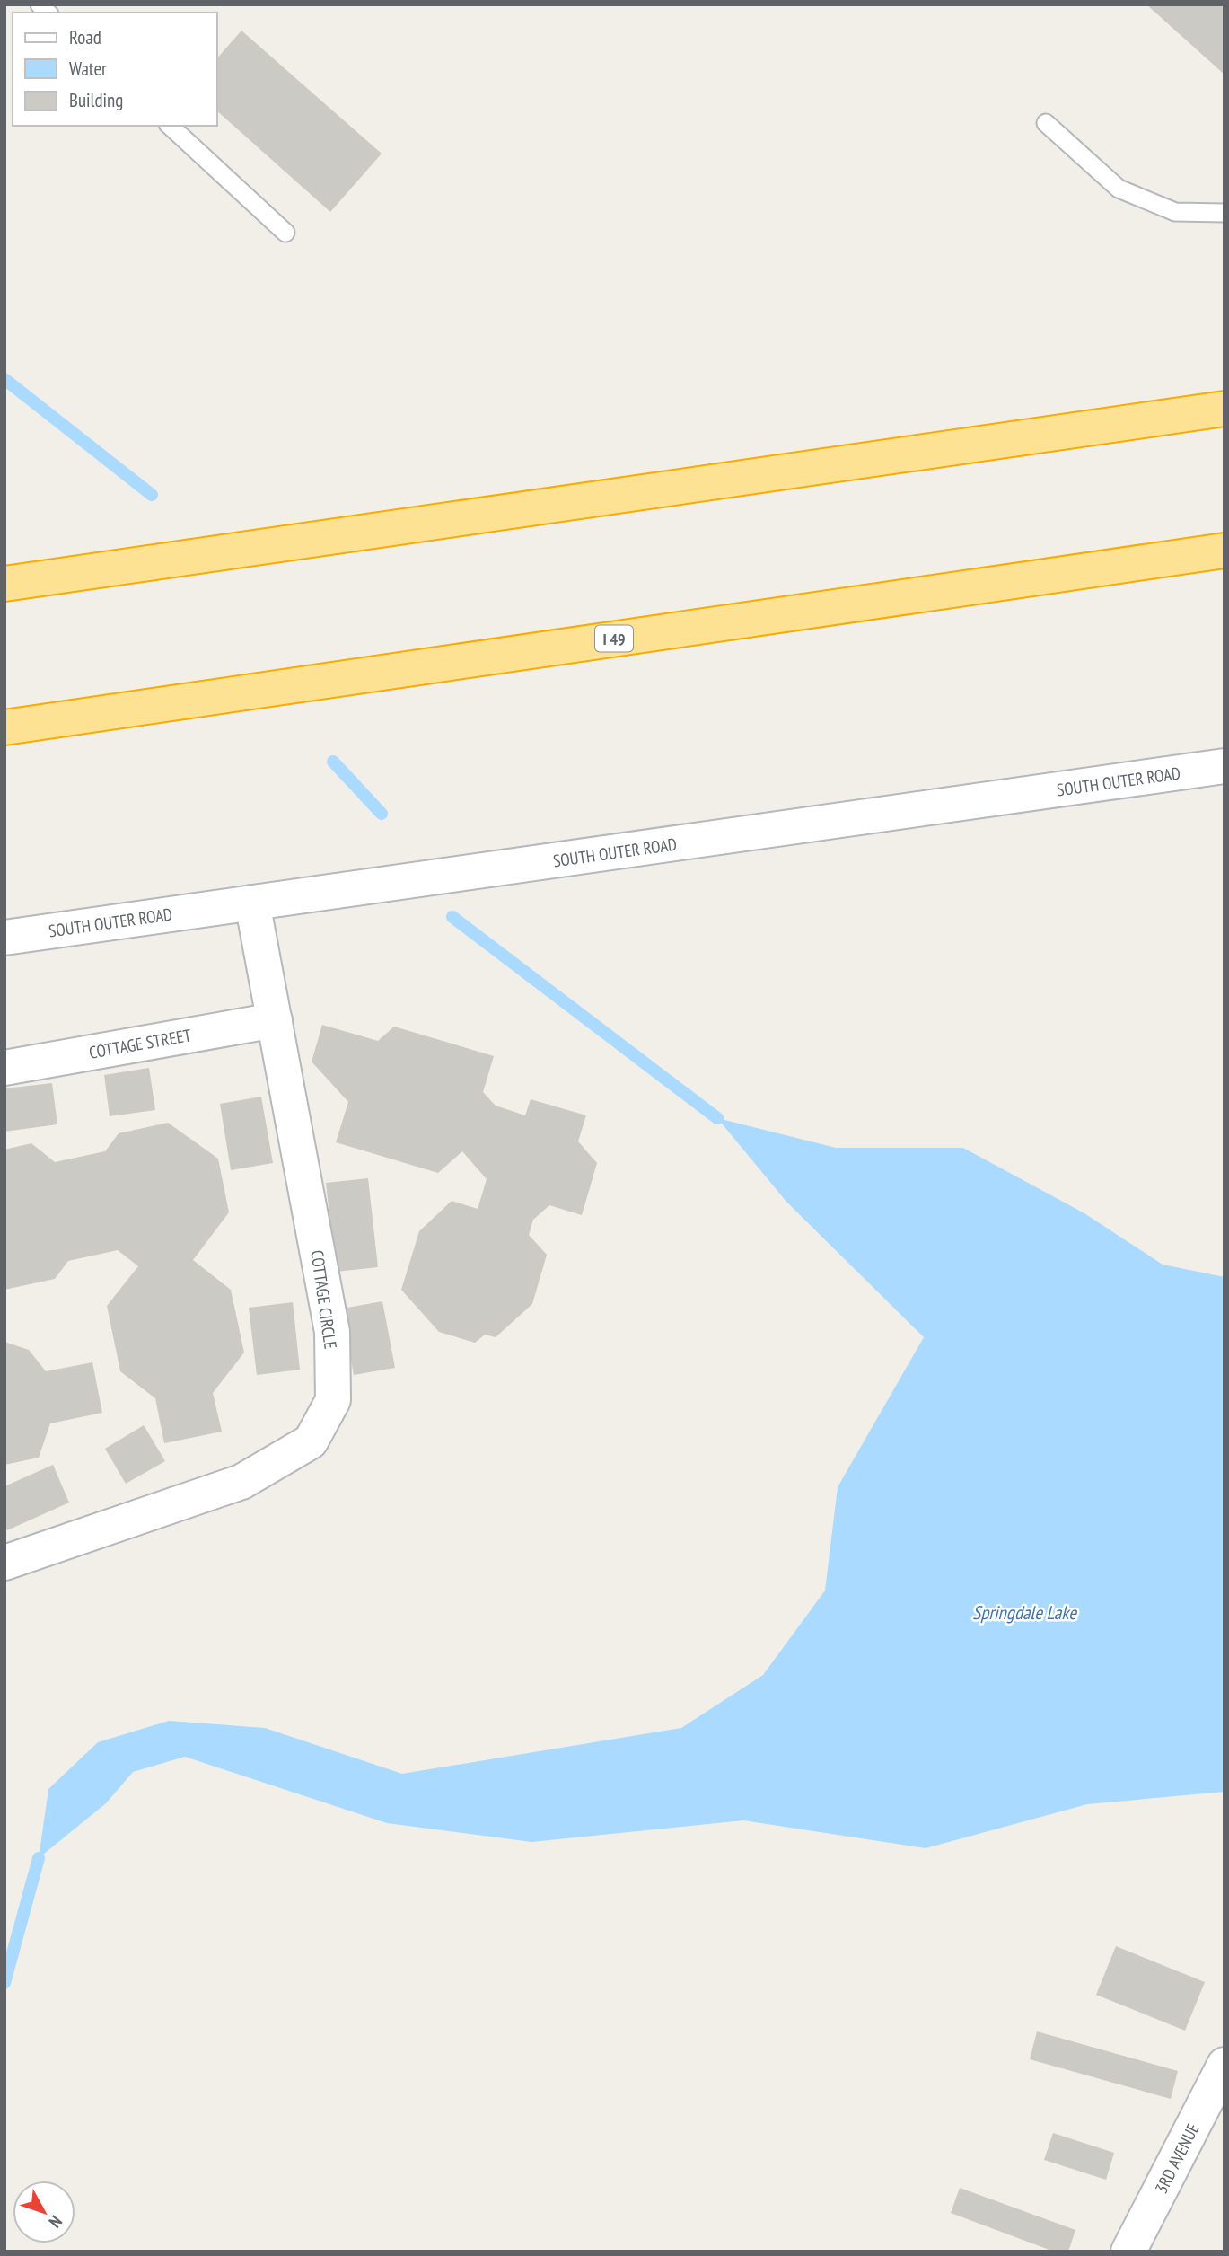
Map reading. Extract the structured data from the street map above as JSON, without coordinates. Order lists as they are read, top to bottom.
{
  "streets": {
    "highway": ["I 49"],
    "street": [
      "SOUTH OUTER ROAD",
      "COTTAGE STREET",
      "COTTAGE CIRCLE",
      "3RD AVENUE"
    ]
  },
  "crossings": [
    ["SOUTH OUTER ROAD", "COTTAGE CIRCLE"],
    ["COTTAGE STREET", "COTTAGE CIRCLE"]
  ],
  "water": ["Springdale Lake"],
  "legend": ["Road", "Water", "Building"],
  "north": "bottom right"
}
